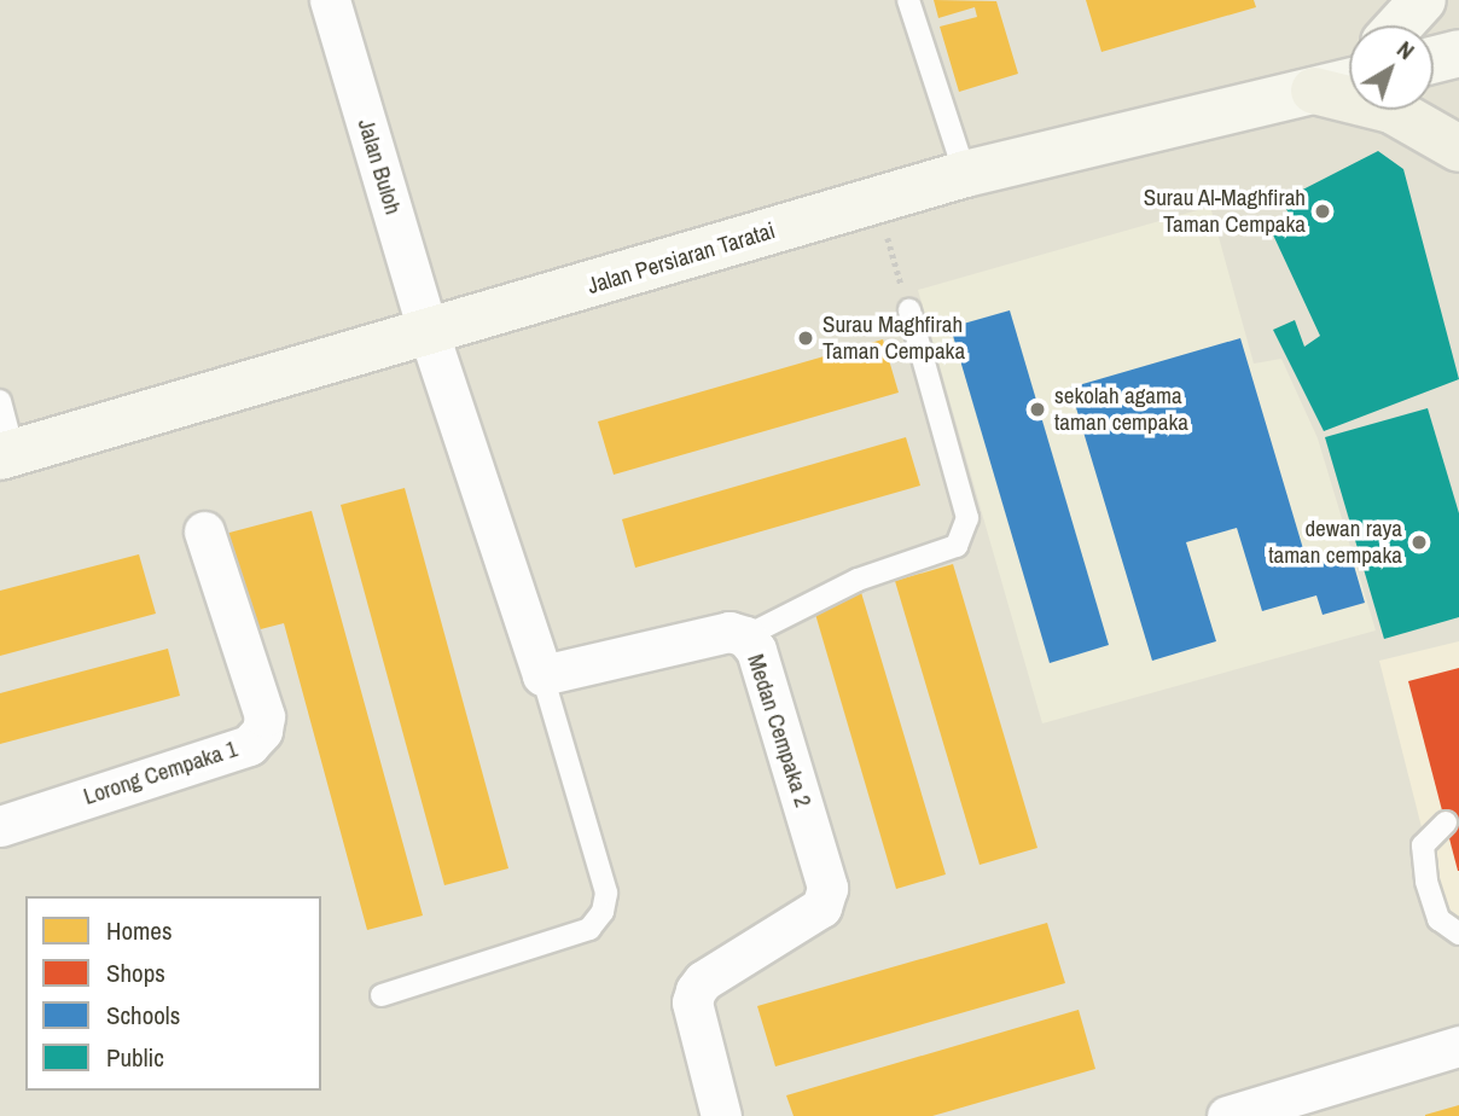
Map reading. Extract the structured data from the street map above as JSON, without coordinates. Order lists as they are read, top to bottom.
{
  "streets": {
    "street": [
      "Jalan Buloh",
      "Jalan Persiaran Taratai",
      "Medan Cempaka 2",
      "Lorong Cempaka 1"
    ]
  },
  "crossings": [
    ["Jalan Buloh", "Jalan Persiaran Taratai"]
  ],
  "places": [
    "Surau Al-Maghfirah Taman Cempaka",
    "Surau Maghfirah Taman Cempaka",
    "sekolah agama taman cempaka",
    "dewan raya taman cempaka"
  ],
  "legend": [
    "Homes",
    "Shops",
    "Schools",
    "Public"
  ],
  "north": "top right"
}
